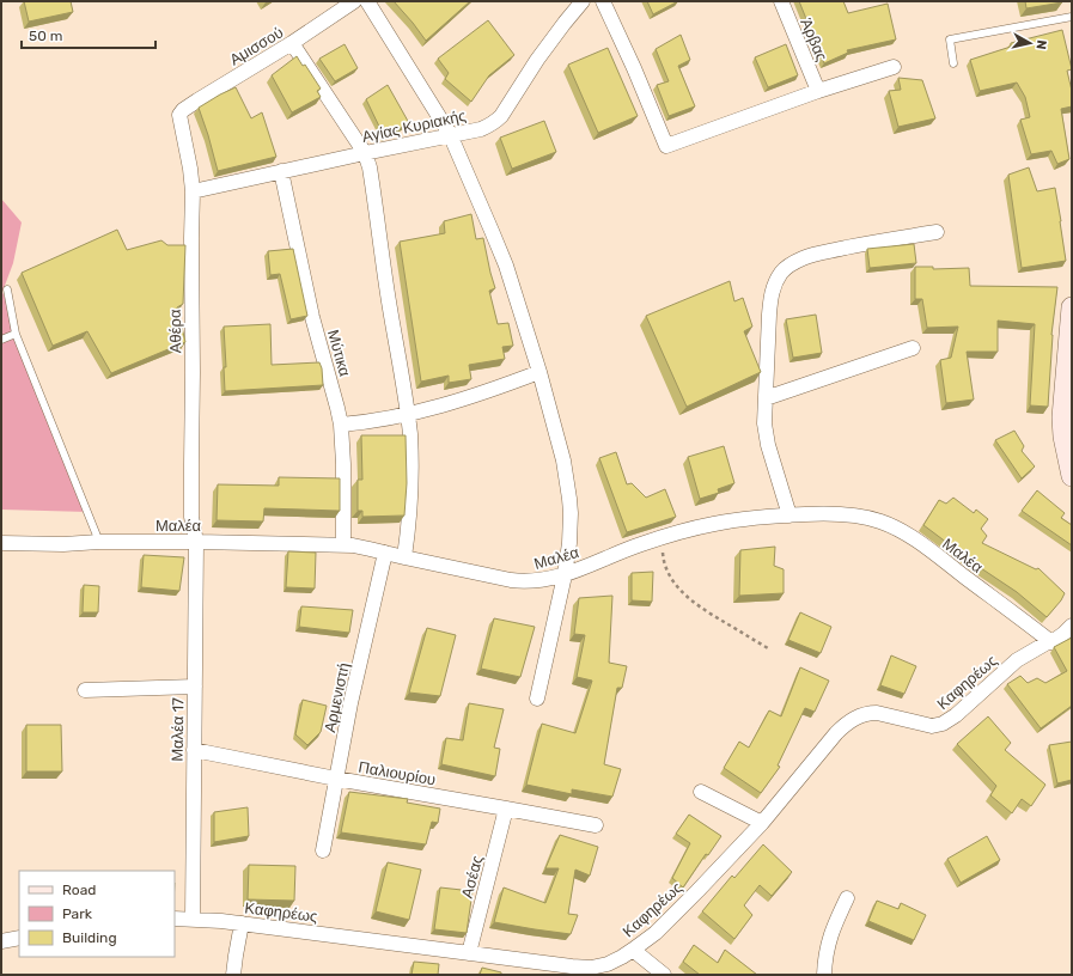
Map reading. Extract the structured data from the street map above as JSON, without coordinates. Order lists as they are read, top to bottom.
{
  "streets": {
    "street": [
      "Άρβας",
      "Αμισσού",
      "Αγίας Κυριακής",
      "Αθέρα",
      "Μύτικα",
      "Μαλέα",
      "Καφηρέως",
      "Αρμενιστή",
      "Μαλέα 17",
      "Παλιουρίου",
      "Ασέας"
    ]
  },
  "crossings": [
    ["Αμισσού", "Αθέρα"],
    ["Αγίας Κυριακής", "Αθέρα"],
    ["Αγίας Κυριακής", "Μύτικα"],
    ["Αθέρα", "Μαλέα"],
    ["Αθέρα", "Μαλέα 17"],
    ["Μύτικα", "Μαλέα"],
    ["Μαλέα", "Καφηρέως"],
    ["Μαλέα", "Αρμενιστή"],
    ["Μαλέα", "Μαλέα 17"],
    ["Καφηρέως", "Μαλέα 17"],
    ["Καφηρέως", "Ασέας"],
    ["Αρμενιστή", "Παλιουρίου"],
    ["Μαλέα 17", "Παλιουρίου"],
    ["Παλιουρίου", "Ασέας"]
  ],
  "legend": ["Road", "Park", "Building"],
  "scale_bar": "50 m",
  "north": "right"
}
